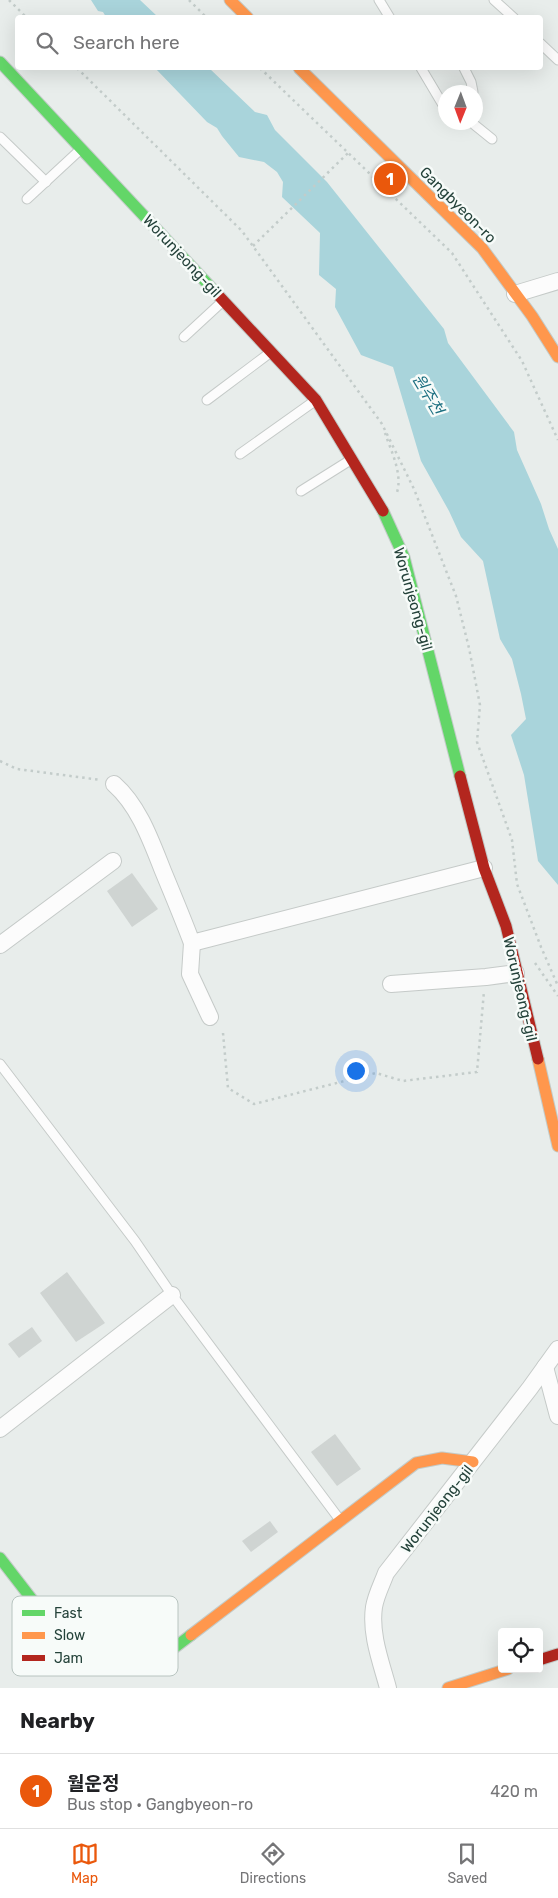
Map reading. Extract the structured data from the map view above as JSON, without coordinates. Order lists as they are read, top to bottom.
{
  "streets": {
    "street": ["Gangbyeon-ro", "Worunjeong-gil"]
  },
  "water": ["원주천"],
  "legend": ["Fast", "Slow", "Jam"],
  "north": "bottom",
  "page": {
    "search": "Search here",
    "pins": "1",
    "heading": "Nearby",
    "list": [
      {
        "mark": "1",
        "name": "월운정",
        "note": "Bus stop · Gangbyeon-ro",
        "value": "420 m"
      }
    ],
    "nav": ["Map", "Directions", "Saved"]
  }
}
